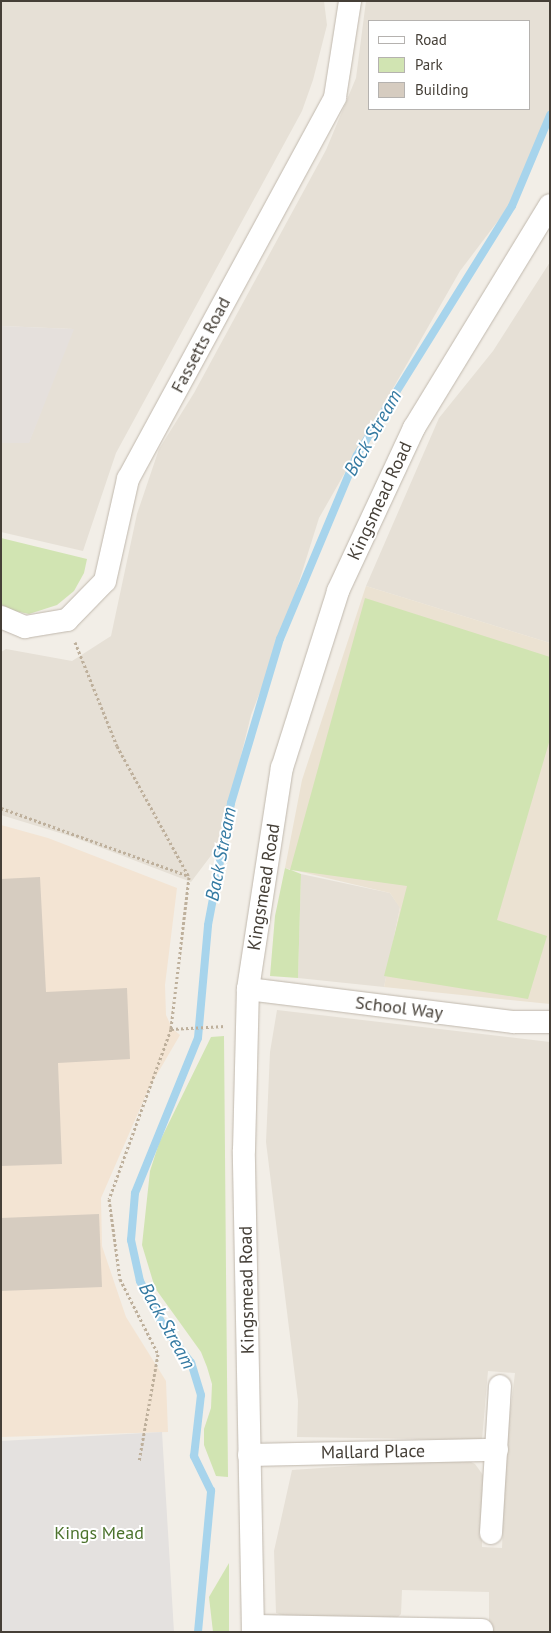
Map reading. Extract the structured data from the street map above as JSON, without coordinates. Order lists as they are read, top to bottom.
{
  "streets": {
    "street": [
      "Fassetts Road",
      "Kingsmead Road",
      "School Way",
      "Mallard Place"
    ]
  },
  "crossings": [
    ["Kingsmead Road", "School Way"],
    ["Kingsmead Road", "Mallard Place"]
  ],
  "water": ["Back Stream"],
  "parks": ["Kings Mead"],
  "legend": ["Road", "Park", "Building"]
}
